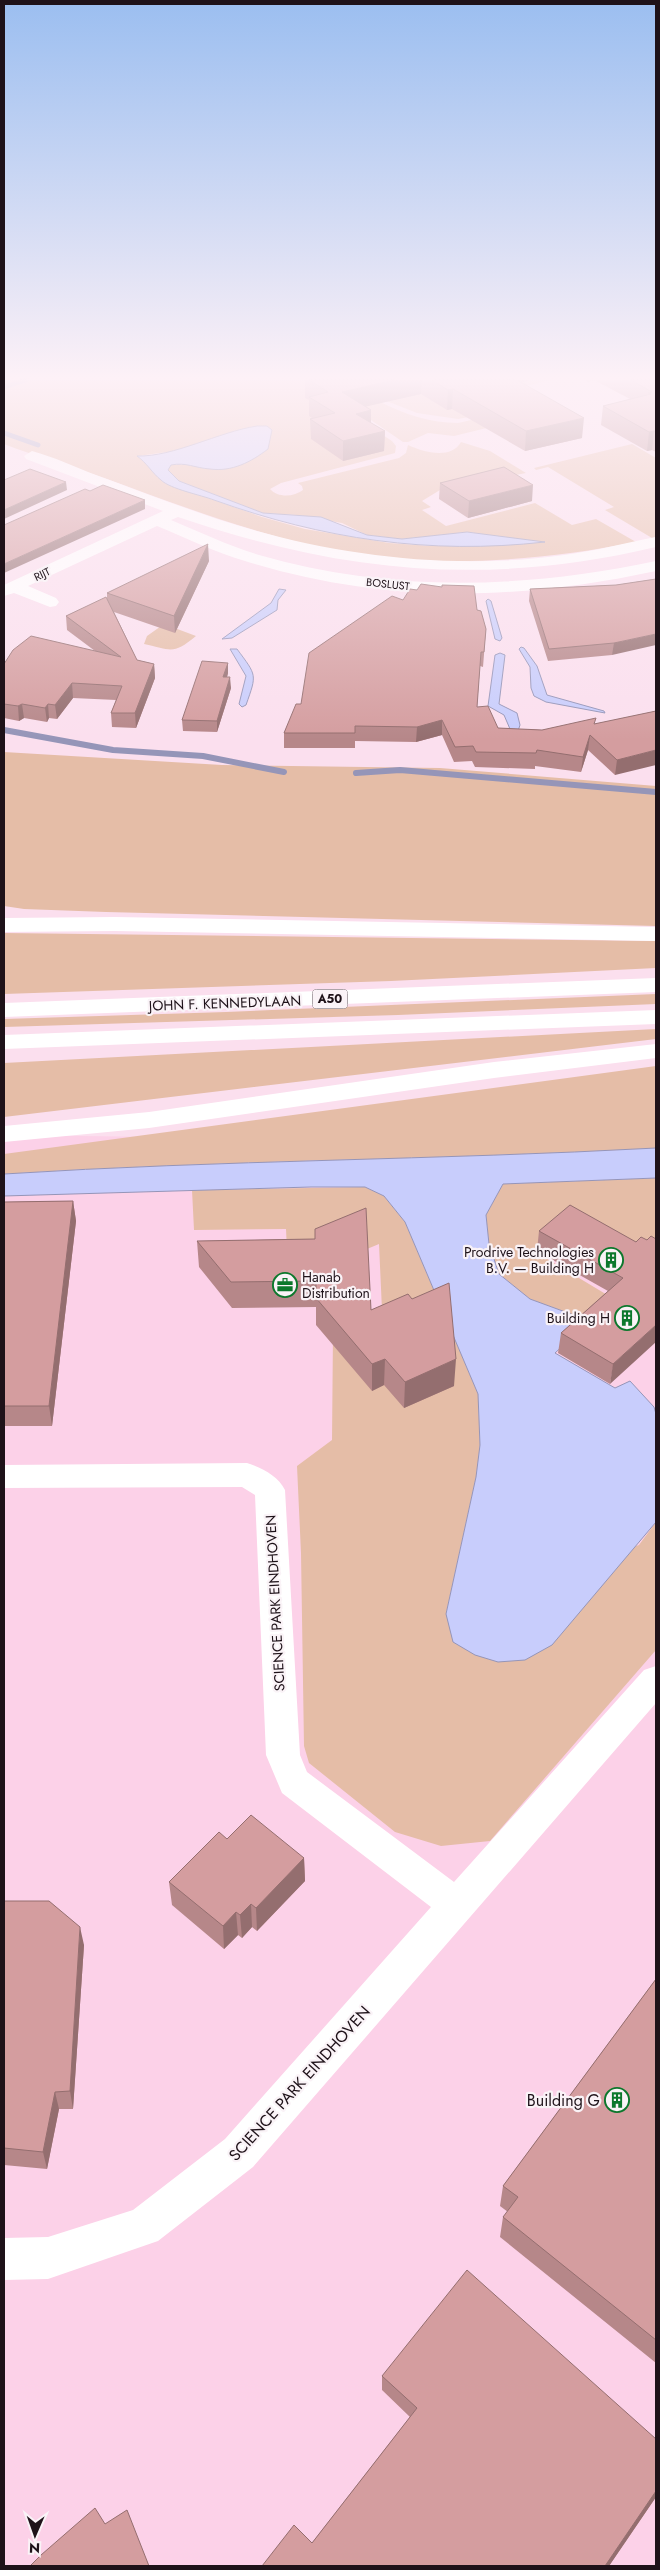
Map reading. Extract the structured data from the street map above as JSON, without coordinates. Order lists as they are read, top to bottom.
{
  "streets": {
    "main road": [
      "RIJT",
      "BOSLUST",
      "A50",
      "JOHN F. KENNEDYLAAN",
      "SCIENCE PARK EINDHOVEN"
    ]
  },
  "crossings": [
    ["RIJT", "BOSLUST"]
  ],
  "places": {
    "building": ["Prodrive Technologies B.V. — Building H", "Building H", "Building G"],
    "office": ["Hanab Distribution"]
  },
  "north": "bottom"
}
